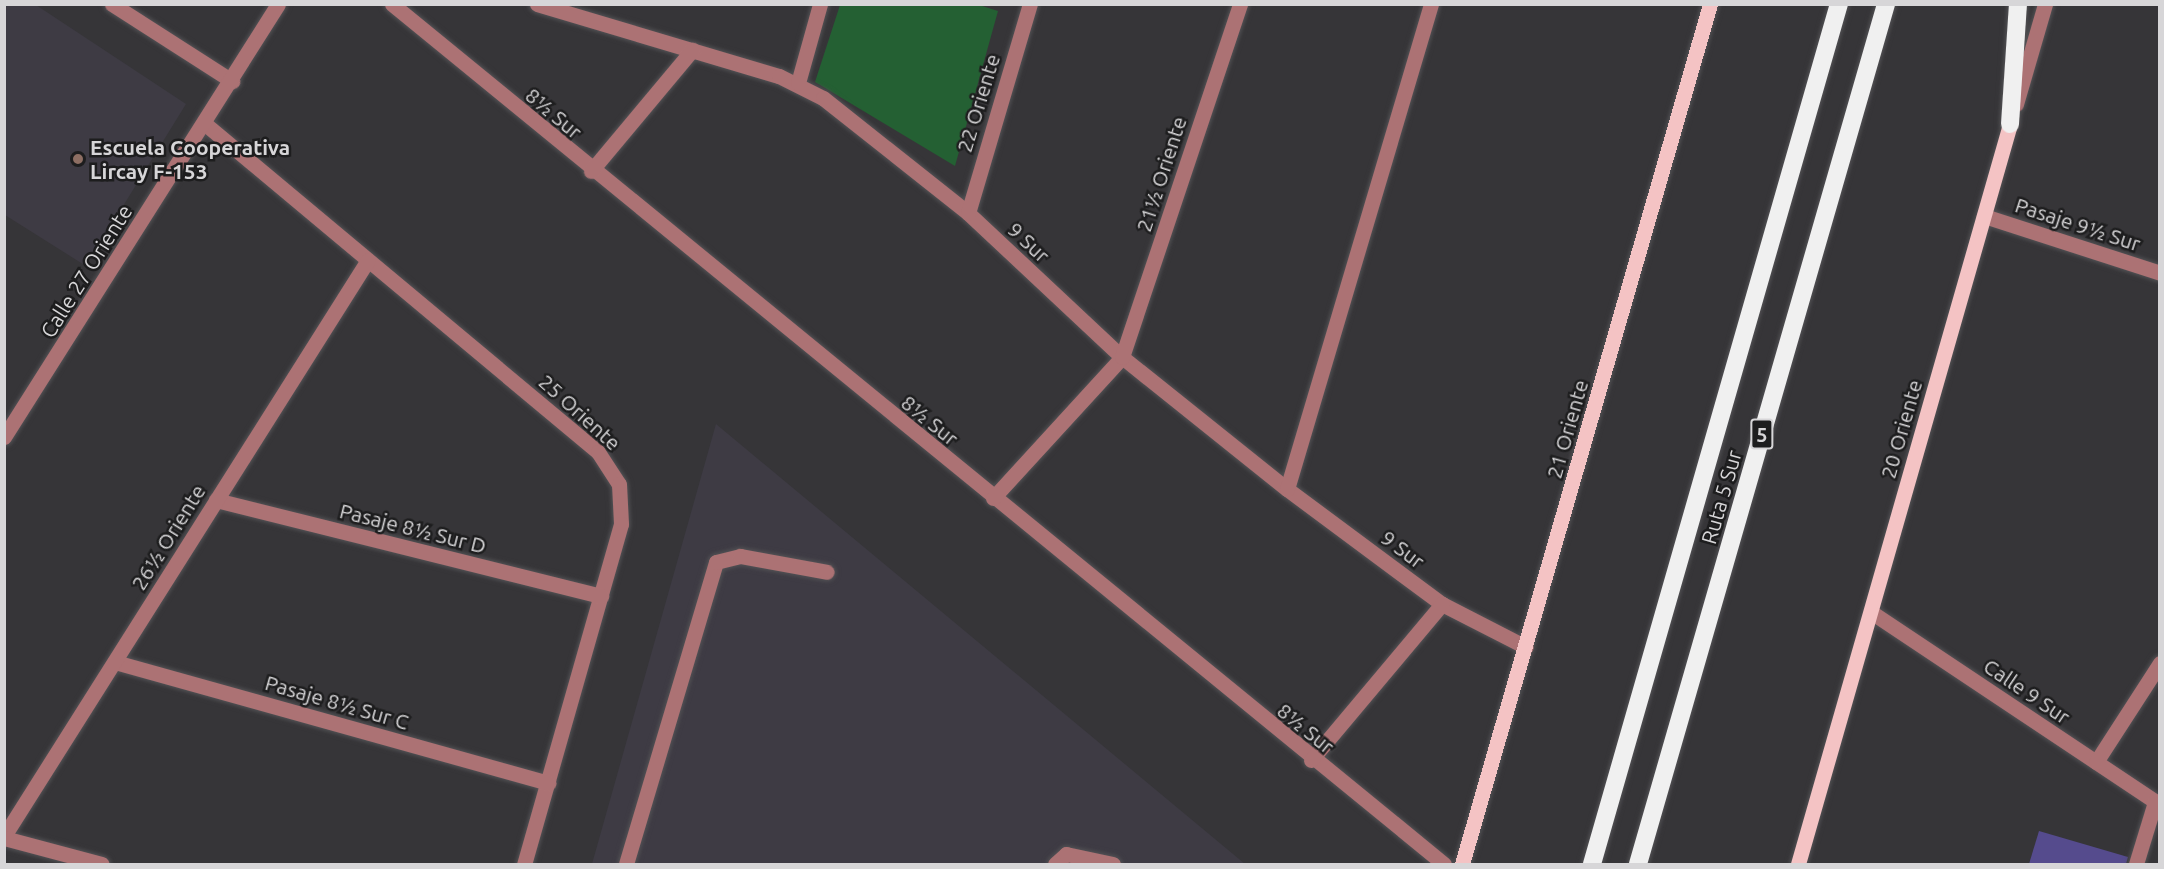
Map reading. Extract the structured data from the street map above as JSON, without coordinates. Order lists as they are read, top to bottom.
{
  "streets": {
    "highway": ["5", "Ruta 5 Sur"],
    "main road": ["21 Oriente", "20 Oriente"],
    "street": [
      "22 Oriente",
      "8½ Sur",
      "21½ Oriente",
      "Pasaje 9½ Sur",
      "9 Sur",
      "Calle 27 Oriente",
      "25 Oriente",
      "Pasaje 8½ Sur D",
      "26½ Oriente",
      "Calle 9 Sur",
      "Pasaje 8½ Sur C"
    ]
  },
  "crossings": [
    ["22 Oriente", "9 Sur"],
    ["21½ Oriente", "9 Sur"],
    ["Pasaje 9½ Sur", "20 Oriente"],
    ["9 Sur", "21 Oriente"],
    ["Calle 27 Oriente", "25 Oriente"],
    ["25 Oriente", "Pasaje 8½ Sur D"],
    ["25 Oriente", "26½ Oriente"],
    ["25 Oriente", "Pasaje 8½ Sur C"],
    ["20 Oriente", "Calle 9 Sur"],
    ["Pasaje 8½ Sur D", "26½ Oriente"],
    ["26½ Oriente", "Pasaje 8½ Sur C"]
  ],
  "places": ["Escuela Cooperativa Lircay F-153"]
}
